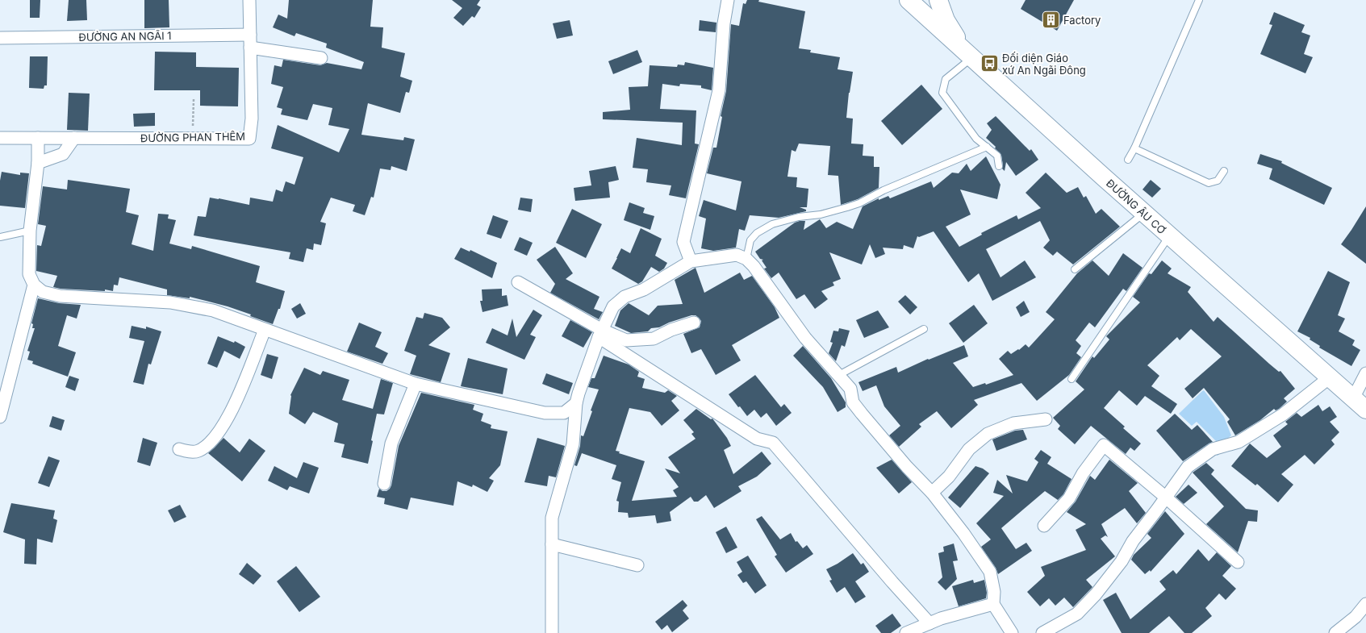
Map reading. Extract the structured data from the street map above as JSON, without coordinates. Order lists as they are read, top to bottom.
{
  "streets": {
    "main road": ["ĐƯỜNG ÂU CƠ"],
    "street": ["ĐƯỜNG AN NGÃI 1", "ĐƯỜNG PHAN THÊM"]
  },
  "crossings": [
    ["ĐƯỜNG AN NGÃI 1", "ĐƯỜNG PHAN THÊM"]
  ],
  "places": {
    "building": ["Factory"],
    "bus stop": ["Đối diện Giáo xứ An Ngãi Đông"]
  }
}
